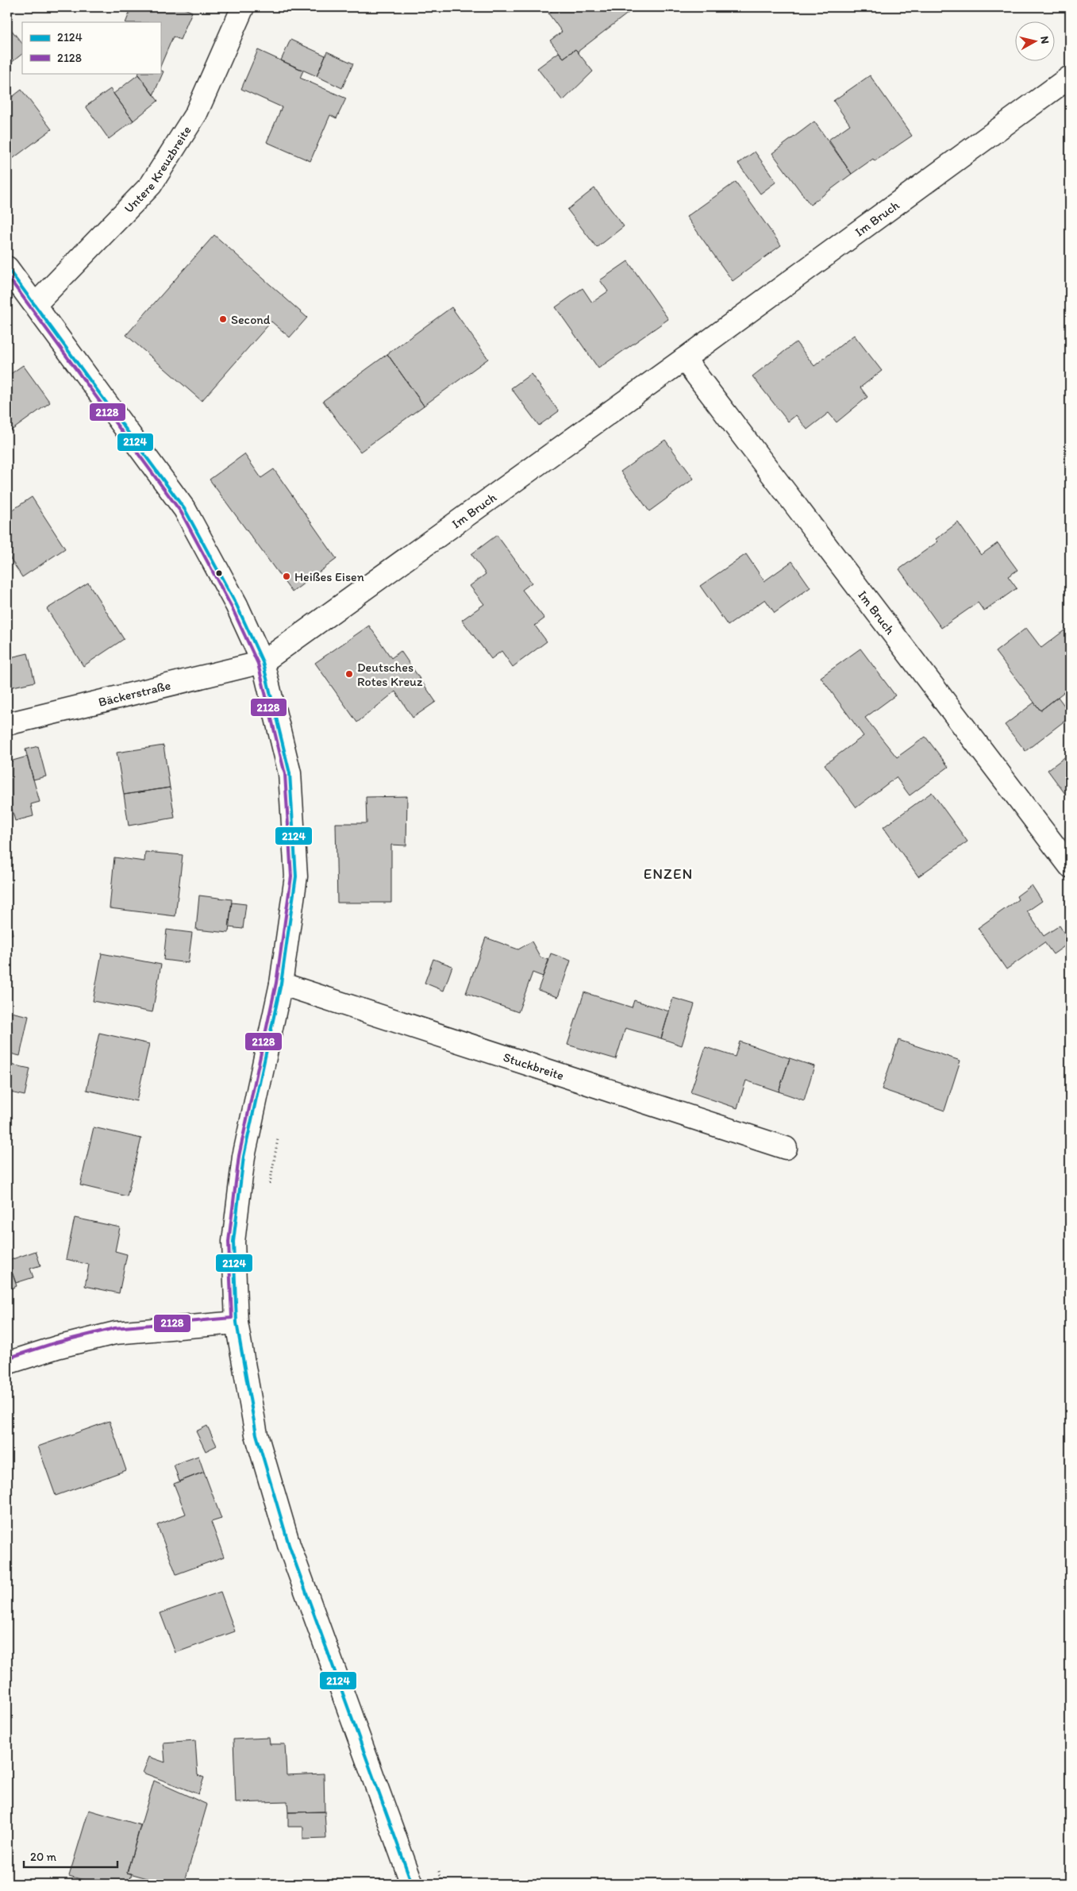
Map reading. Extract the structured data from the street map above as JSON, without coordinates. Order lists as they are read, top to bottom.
{
  "streets": {
    "street": [
      "Untere Kreuzbreite",
      "Im Bruch",
      "Bäckerstraße",
      "Stuckbreite"
    ]
  },
  "crossings": [
    ["Im Bruch", "Bäckerstraße"]
  ],
  "districts": ["ENZEN"],
  "places": ["Second", "Heißes Eisen", "Deutsches Rotes Kreuz"],
  "lines": ["transit line 2124", "transit line 2128"],
  "legend": ["2124", "2128"],
  "scale_bar": "20 m",
  "north": "right"
}
